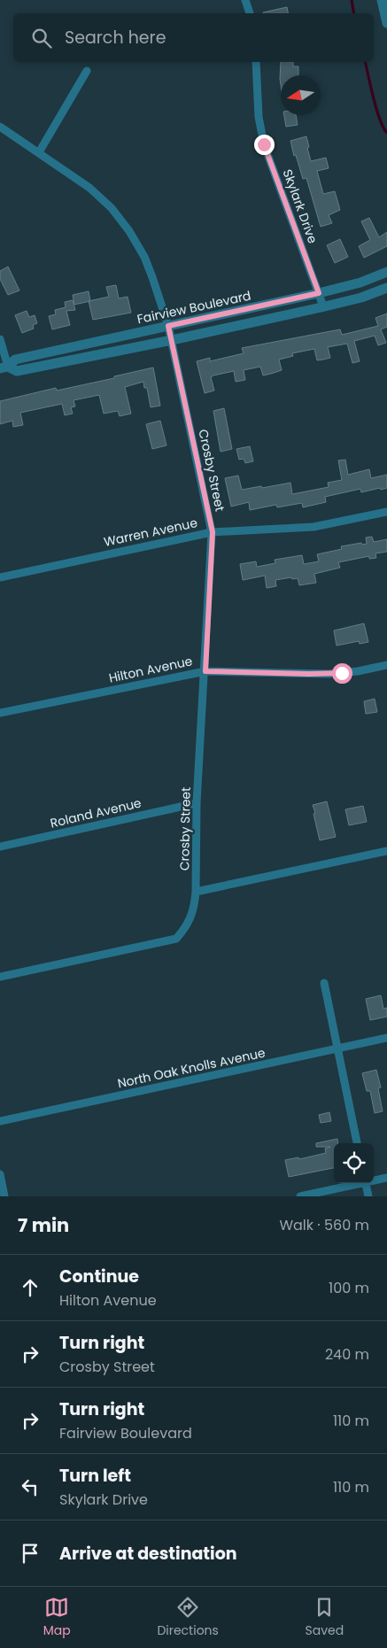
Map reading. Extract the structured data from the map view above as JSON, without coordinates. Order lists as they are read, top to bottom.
{
  "streets": {
    "street": [
      "Skylark Drive",
      "Fairview Boulevard",
      "Crosby Street",
      "Warren Avenue",
      "Hilton Avenue",
      "Roland Avenue",
      "North Oak Knolls Avenue"
    ]
  },
  "crossings": [
    ["Skylark Drive", "Fairview Boulevard"],
    ["Fairview Boulevard", "Crosby Street"],
    ["Crosby Street", "Warren Avenue"],
    ["Crosby Street", "Hilton Avenue"],
    ["Crosby Street", "Roland Avenue"]
  ],
  "north": "left",
  "page": {
    "search": "Search here",
    "heading": ["7 min", "Walk · 560 m"],
    "list": [
      ["Continue", "Hilton Avenue", "100 m"],
      ["Turn right", "Crosby Street", "240 m"],
      ["Turn right", "Fairview Boulevard", "110 m"],
      ["Turn left", "Skylark Drive", "110 m"],
      "Arrive at destination"
    ],
    "nav": ["Map", "Directions", "Saved"]
  }
}
